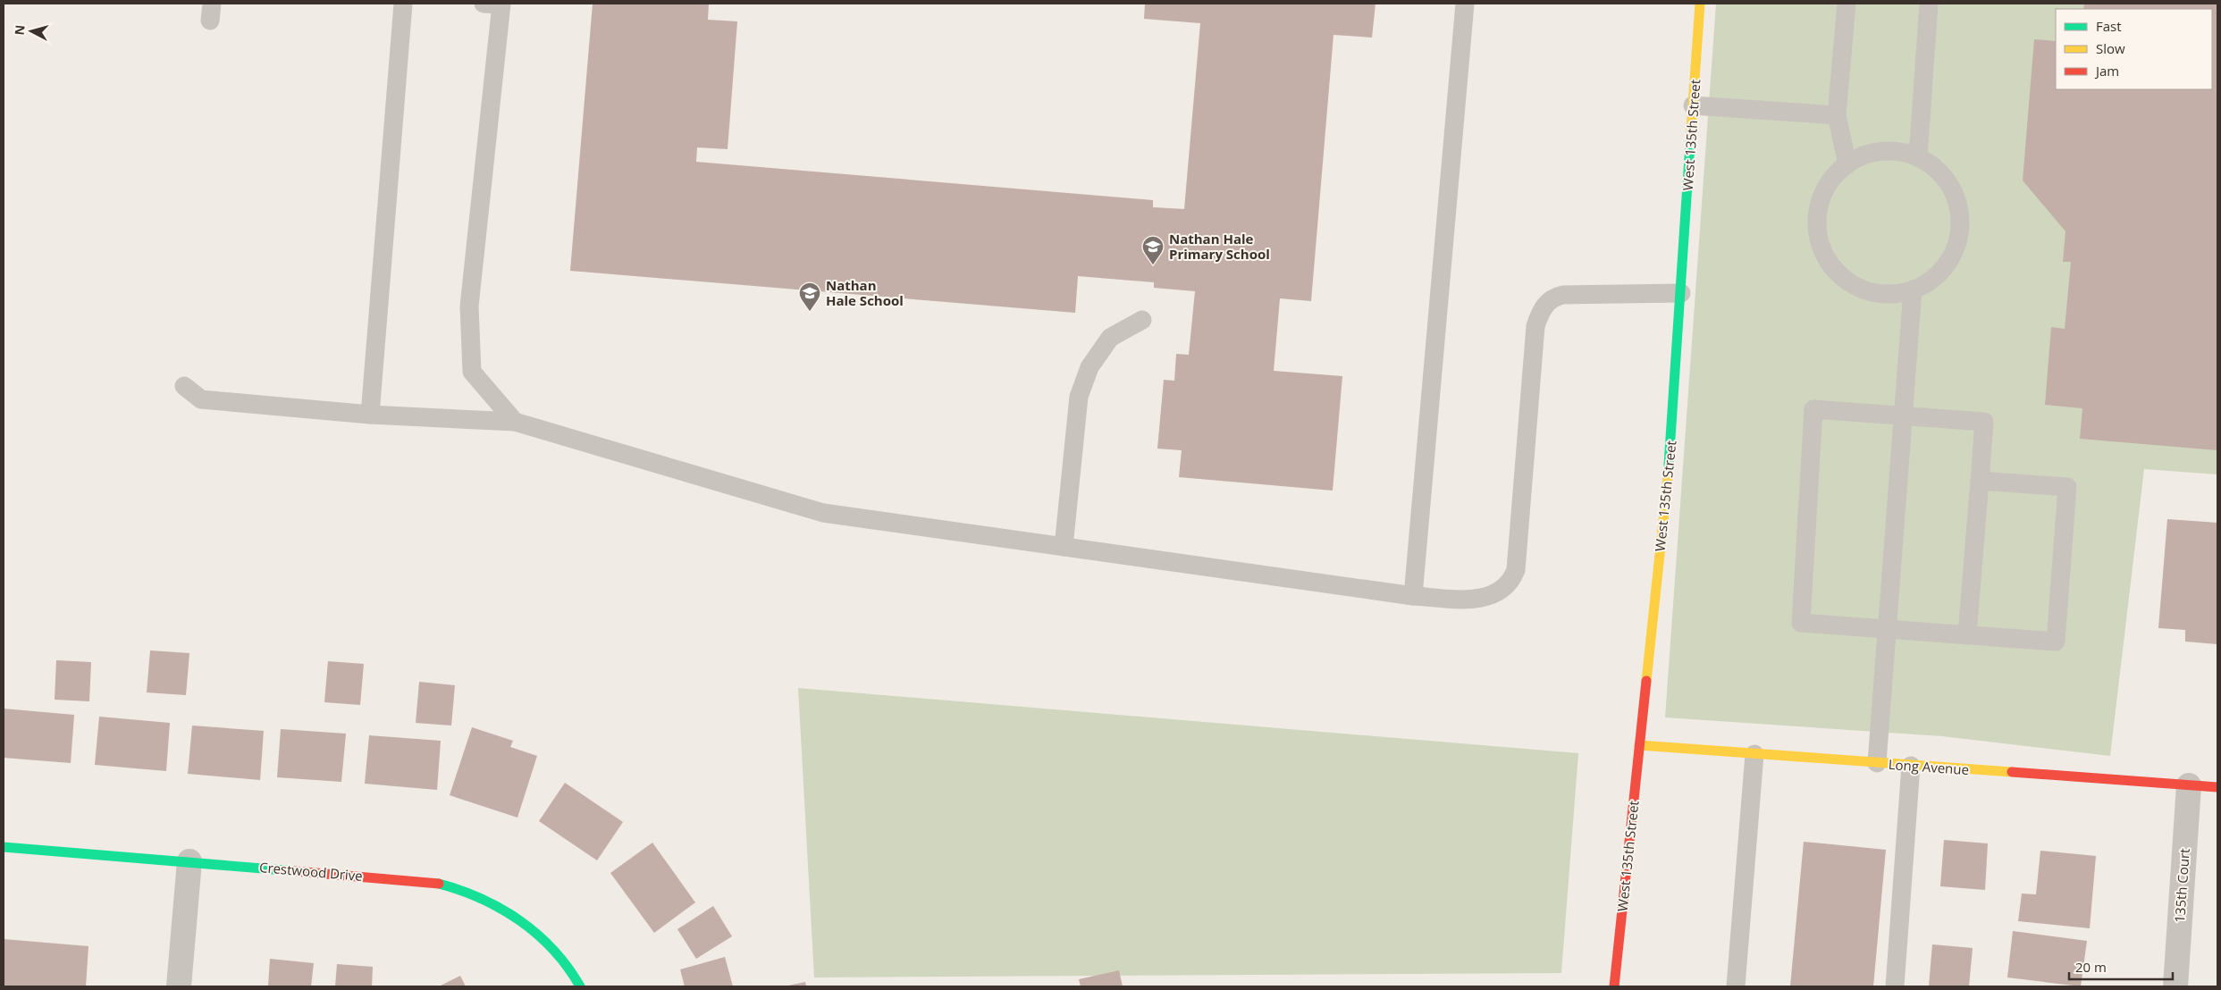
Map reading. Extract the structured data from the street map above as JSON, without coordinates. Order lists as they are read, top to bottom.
{
  "streets": {
    "street": [
      "West 135th Street",
      "Long Avenue",
      "Crestwood Drive",
      "135th Court"
    ]
  },
  "crossings": [
    ["West 135th Street", "Long Avenue"],
    ["Long Avenue", "135th Court"]
  ],
  "places": {
    "school or university": ["Nathan Hale Primary School", "Nathan Hale School"]
  },
  "legend": ["Fast", "Slow", "Jam"],
  "scale_bar": "20 m",
  "north": "left"
}
